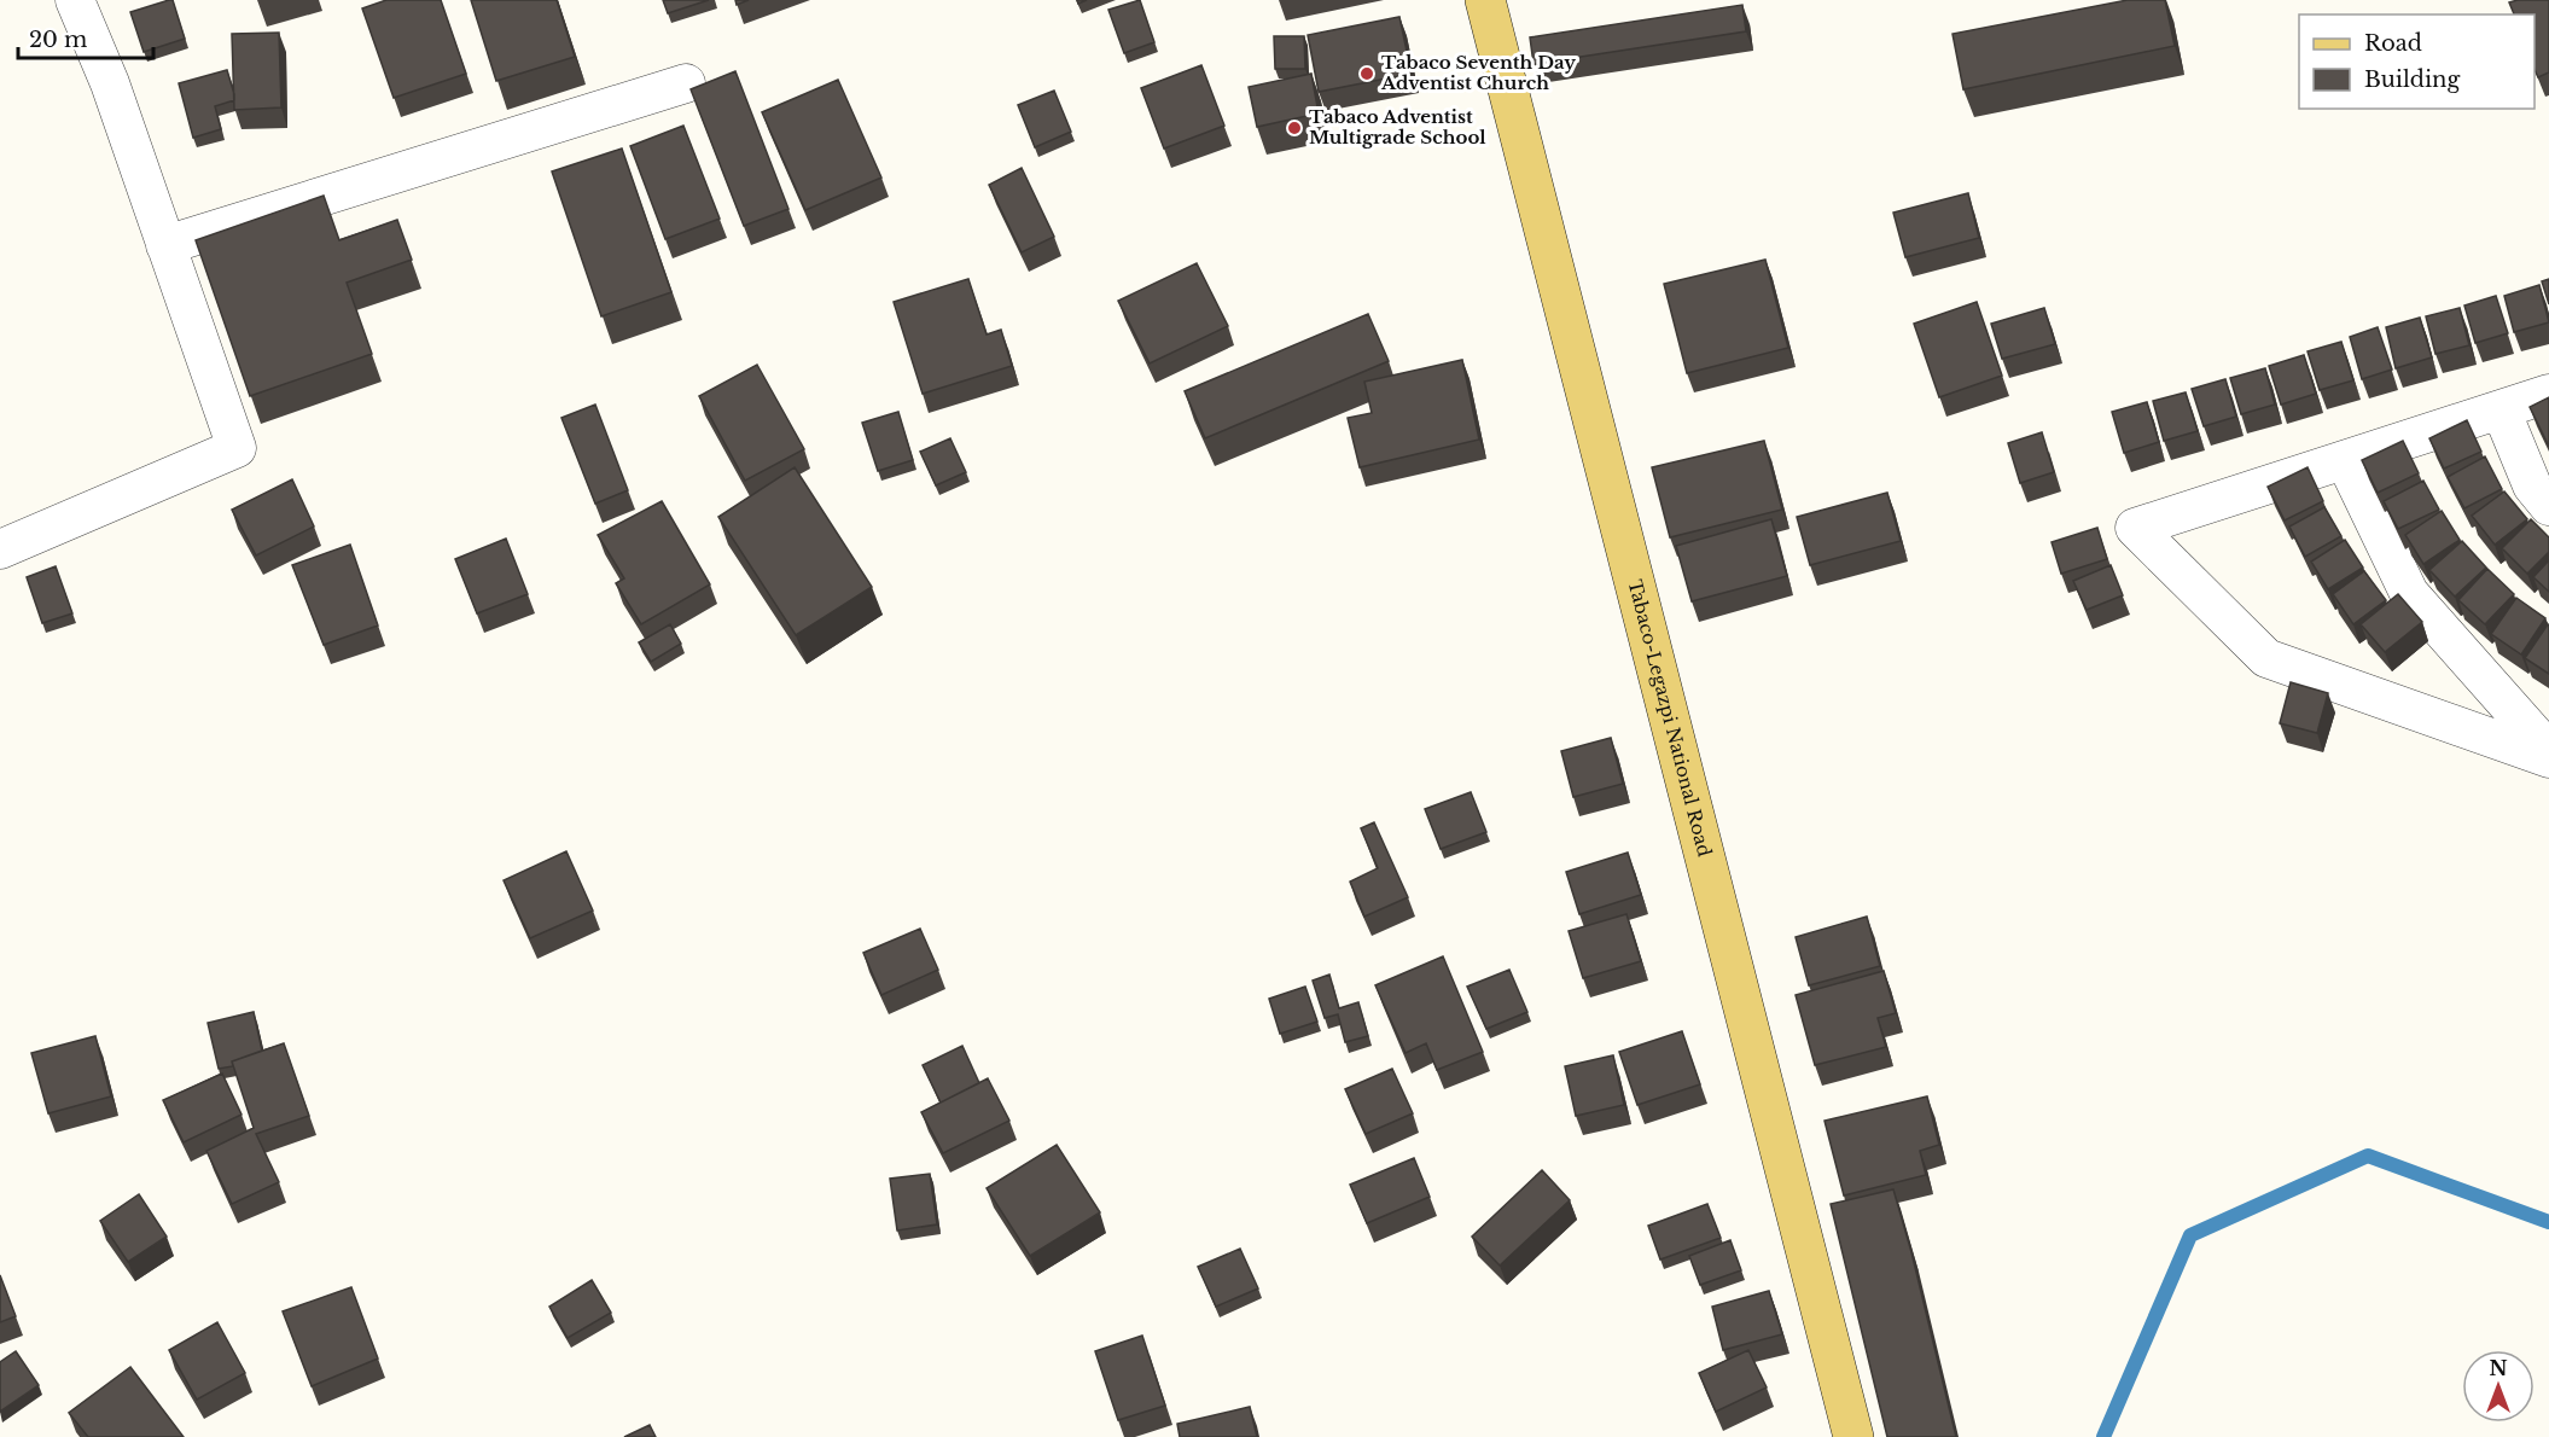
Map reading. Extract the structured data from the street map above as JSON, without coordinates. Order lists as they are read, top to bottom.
{
  "streets": {
    "main road": ["Tabaco-Legazpi National Road"]
  },
  "places": ["Tabaco Seventh Day Adventist Church", "Tabaco Adventist Multigrade School"],
  "legend": ["Road", "Building"],
  "scale_bar": "20 m",
  "north": "top"
}
